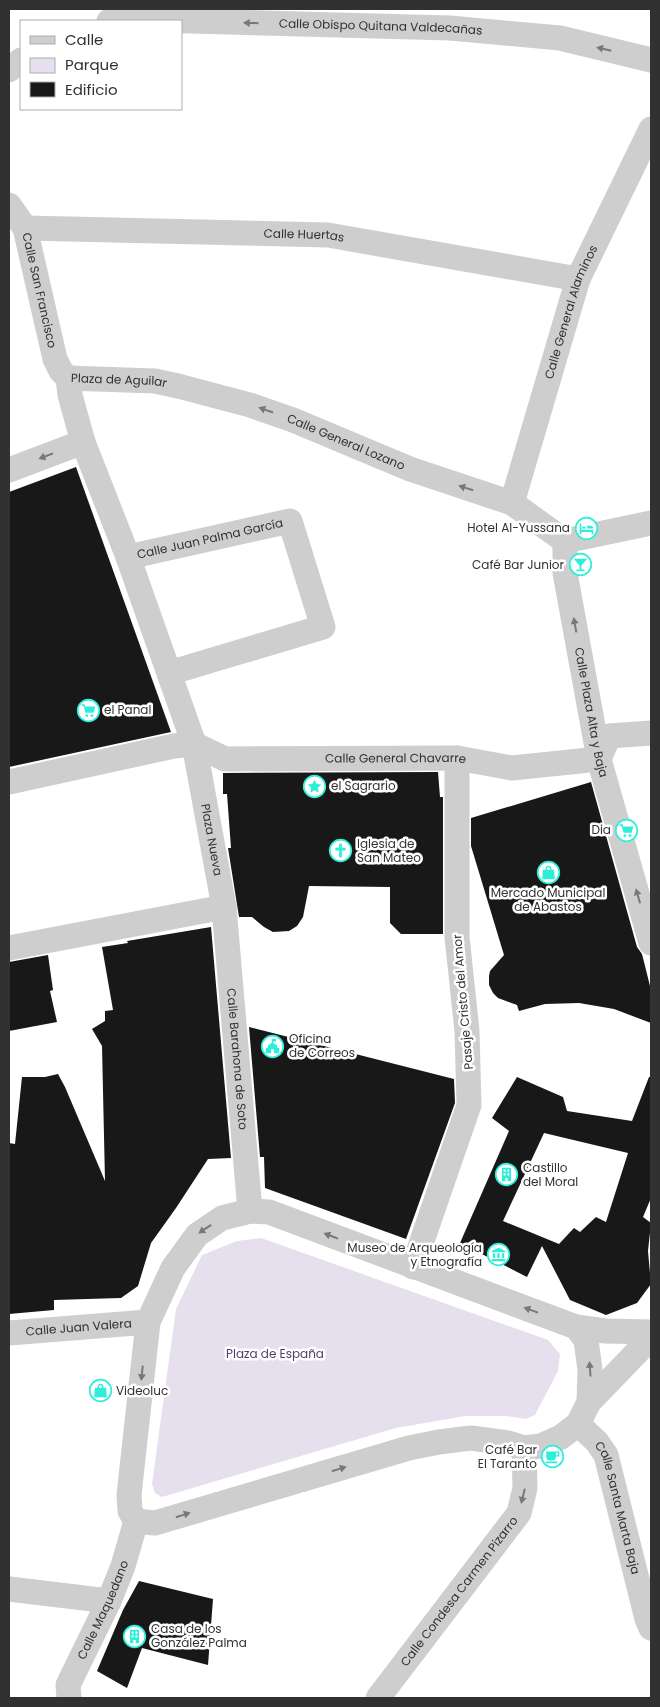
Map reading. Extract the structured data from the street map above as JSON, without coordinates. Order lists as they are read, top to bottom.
{
  "streets": {
    "street": [
      "Calle Obispo Quitana Valdecañas",
      "Calle Huertas",
      "Calle San Francisco",
      "Calle General Alaminos",
      "Plaza de Aguilar",
      "Calle General Lozano",
      "Calle Juan Palma García",
      "Calle Plaza Alta y Baja",
      "Calle General Chavarre",
      "Plaza Nueva",
      "Pasaje Cristo del Amor",
      "Calle Barahona de Soto",
      "Calle Juan Valera",
      "Calle Santa Marta Baja",
      "Calle Condesa Carmen Pizarro",
      "Calle Maquedano"
    ]
  },
  "crossings": [
    ["Calle Huertas", "Calle San Francisco"],
    ["Calle Huertas", "Calle General Alaminos"],
    ["Calle San Francisco", "Plaza de Aguilar"],
    ["Calle General Alaminos", "Calle General Lozano"],
    ["Plaza de Aguilar", "Calle General Lozano"],
    ["Plaza de Aguilar", "Calle Juan Palma García"],
    ["Calle Juan Palma García", "Calle General Chavarre"],
    ["Calle Juan Palma García", "Plaza Nueva"],
    ["Calle Plaza Alta y Baja", "Calle General Chavarre"],
    ["Calle General Chavarre", "Plaza Nueva"],
    ["Calle General Chavarre", "Pasaje Cristo del Amor"],
    ["Plaza Nueva", "Calle Barahona de Soto"]
  ],
  "one_way": [
    "Calle Obispo Quitana Valdecañas",
    "Calle General Lozano",
    "Calle Plaza Alta y Baja",
    "Calle Condesa Carmen Pizarro"
  ],
  "parks": ["Plaza de España"],
  "places": {
    "hotel": ["Hotel Al-Yussana"],
    "bar": ["Café Bar Junior"],
    "supermarket": ["el Panal", "Dia"],
    "place": ["el Sagrario"],
    "church": ["Iglesia de San Mateo"],
    "shop": ["Mercado Municipal de Abastos", "Videoluc"],
    "public building": ["Oficina de Correos"],
    "building": ["Castillo del Moral", "Casa de los González Palma"],
    "museum": ["Museo de Arqueología y Etnografía"],
    "cafe": ["Café Bar El Taranto"]
  },
  "legend": ["Calle", "Parque", "Edificio"]
}
